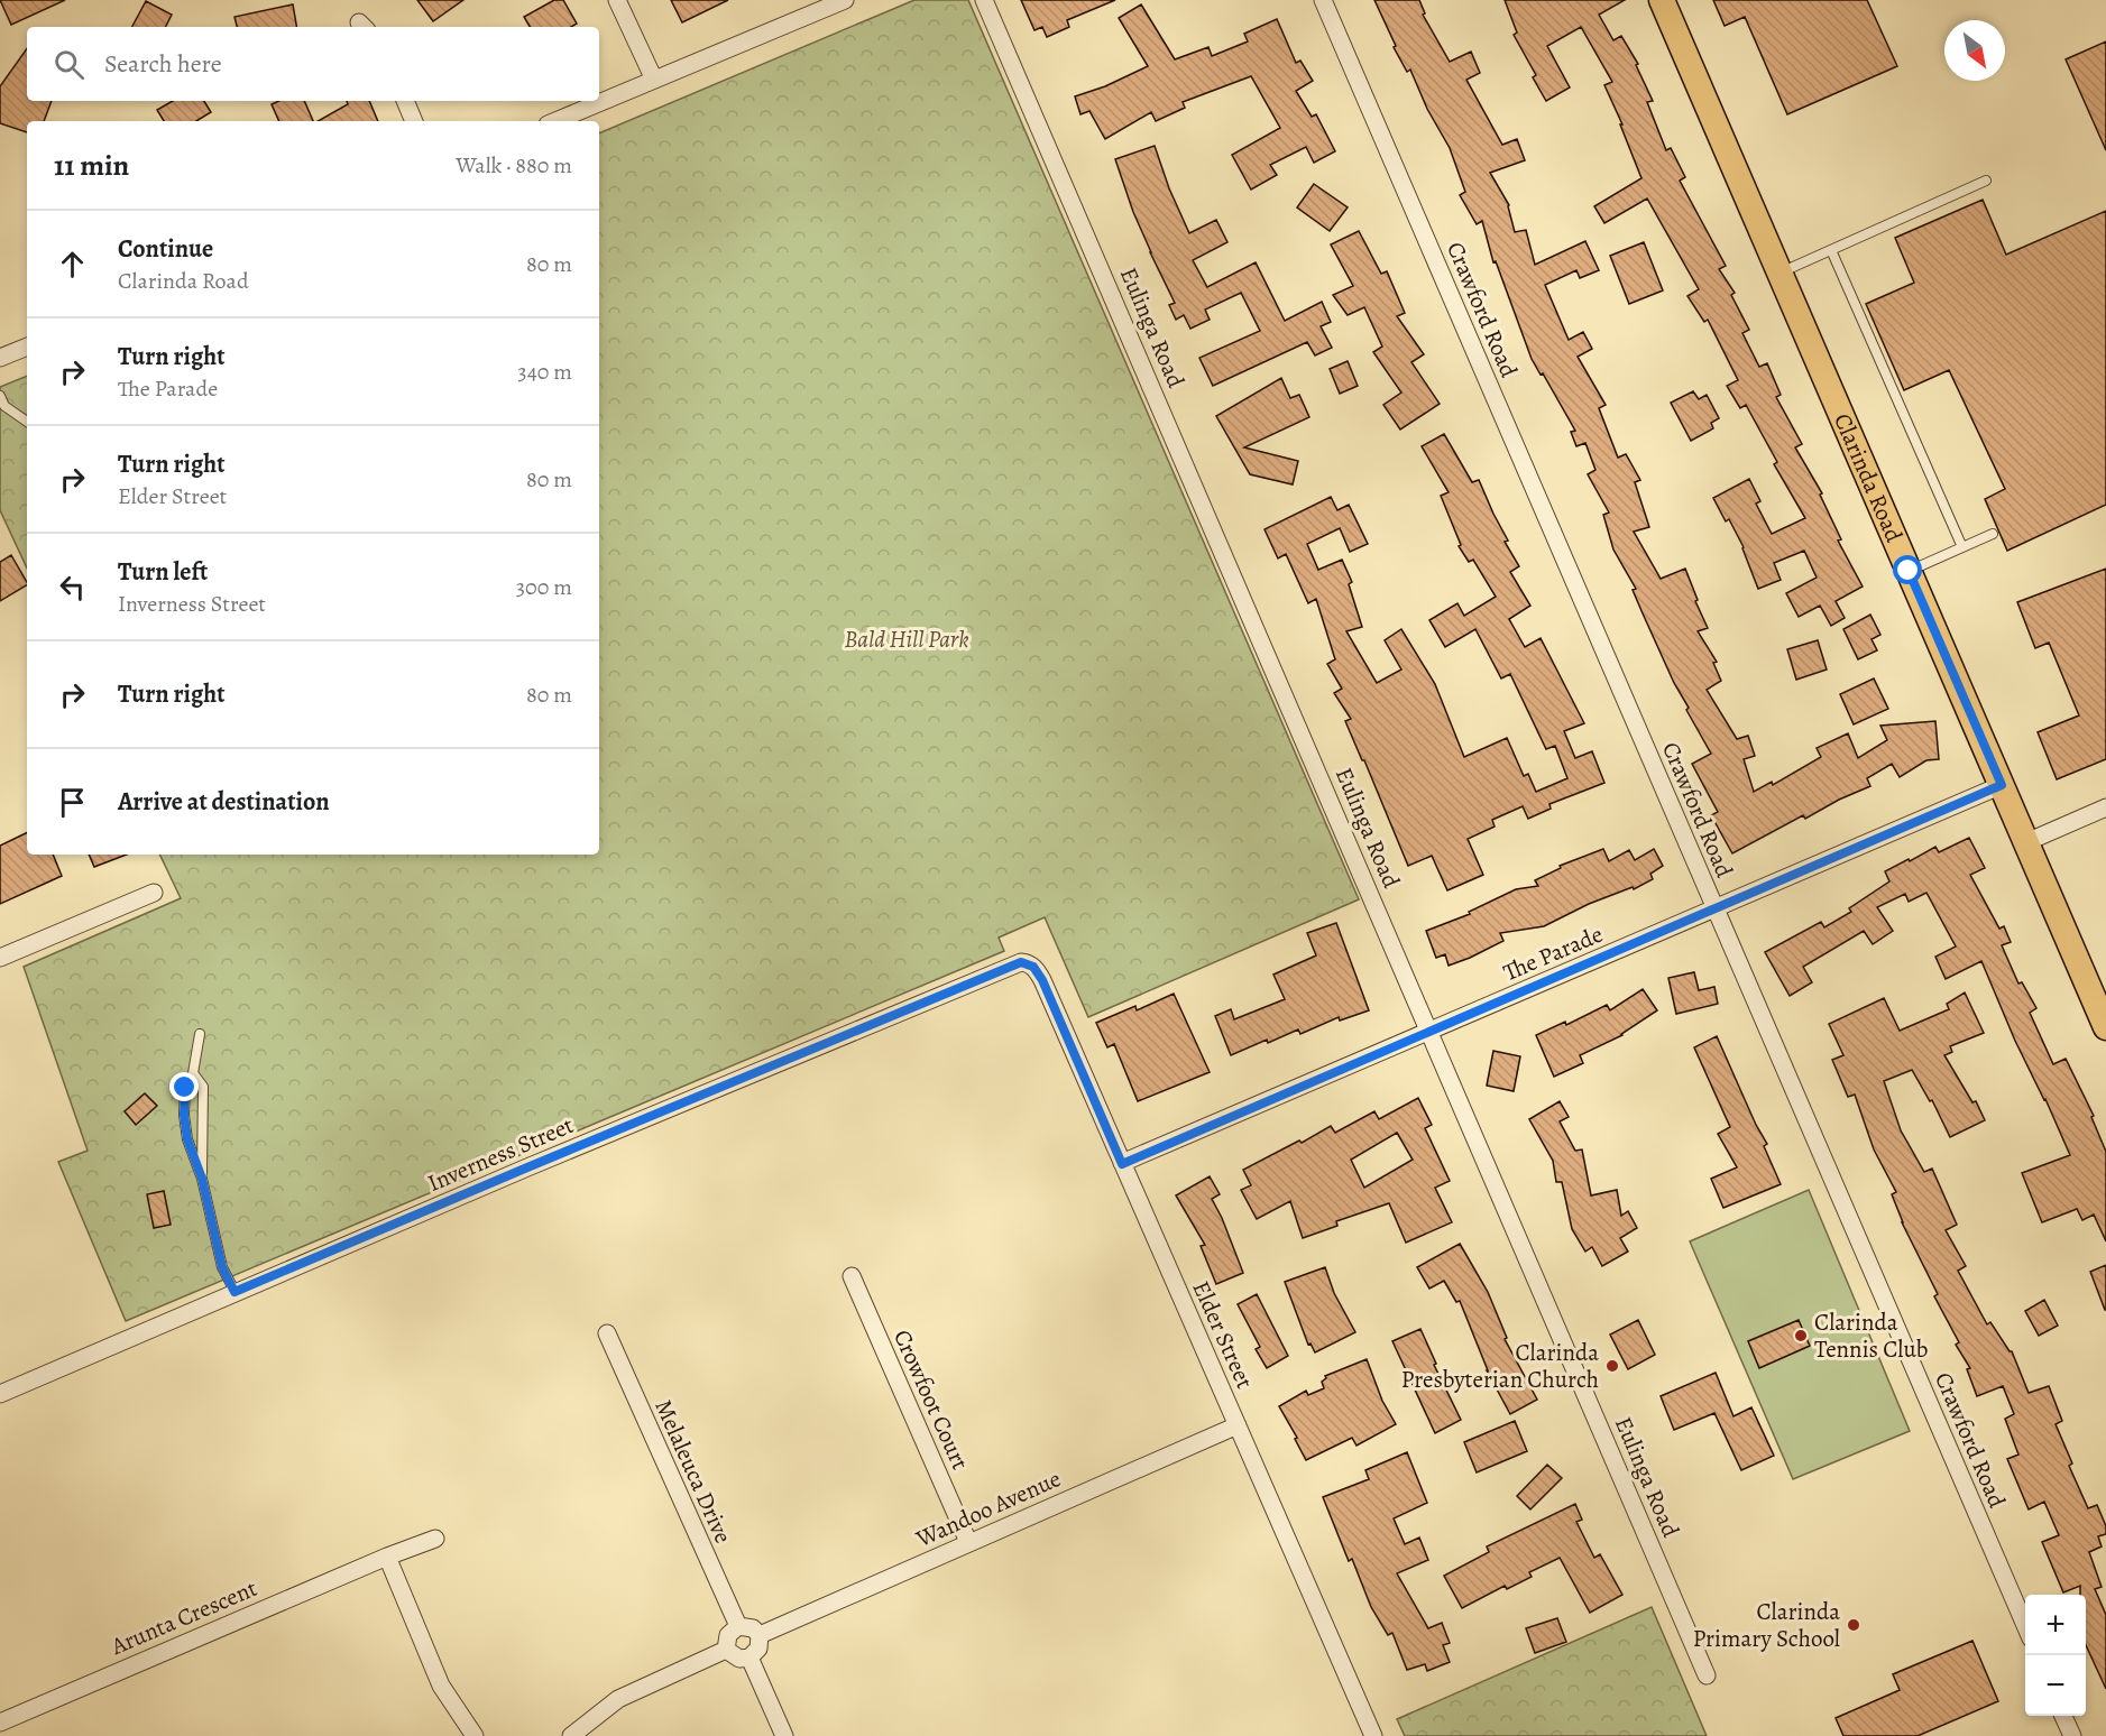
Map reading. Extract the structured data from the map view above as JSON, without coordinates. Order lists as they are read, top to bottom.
{
  "streets": {
    "main road": ["Clarinda Road"],
    "street": [
      "Crawford Road",
      "Eulinga Road",
      "The Parade",
      "Inverness Street",
      "Elder Street",
      "Crowfoot Court",
      "Melaleuca Drive",
      "Wandoo Avenue",
      "Arunta Crescent"
    ]
  },
  "crossings": [
    ["Crawford Road", "The Parade"],
    ["Eulinga Road", "The Parade"],
    ["Clarinda Road", "The Parade"],
    ["The Parade", "Elder Street"],
    ["Inverness Street", "Elder Street"],
    ["Elder Street", "Wandoo Avenue"],
    ["Crowfoot Court", "Wandoo Avenue"],
    ["Melaleuca Drive", "Wandoo Avenue"]
  ],
  "parks": ["Bald Hill Park"],
  "places": ["Clarinda Tennis Club", "Clarinda Presbyterian Church", "Clarinda Primary School"],
  "north": "bottom right",
  "page": {
    "search": "Search here",
    "heading": ["11 min", "Walk · 880 m"],
    "list": [
      ["Continue", "Clarinda Road", "80 m"],
      ["Turn right", "The Parade", "340 m"],
      ["Turn right", "Elder Street", "80 m"],
      ["Turn left", "Inverness Street", "300 m"],
      ["Turn right", "80 m"],
      "Arrive at destination"
    ],
    "map_buttons": ["+", "−"]
  }
}
